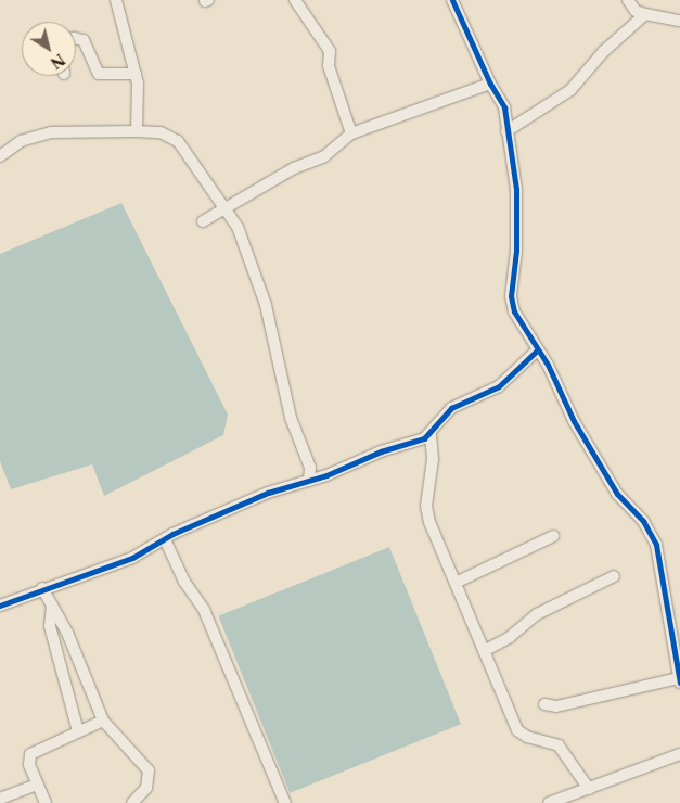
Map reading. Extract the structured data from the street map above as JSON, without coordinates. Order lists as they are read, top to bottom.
{
  "north": "bottom right"
}
